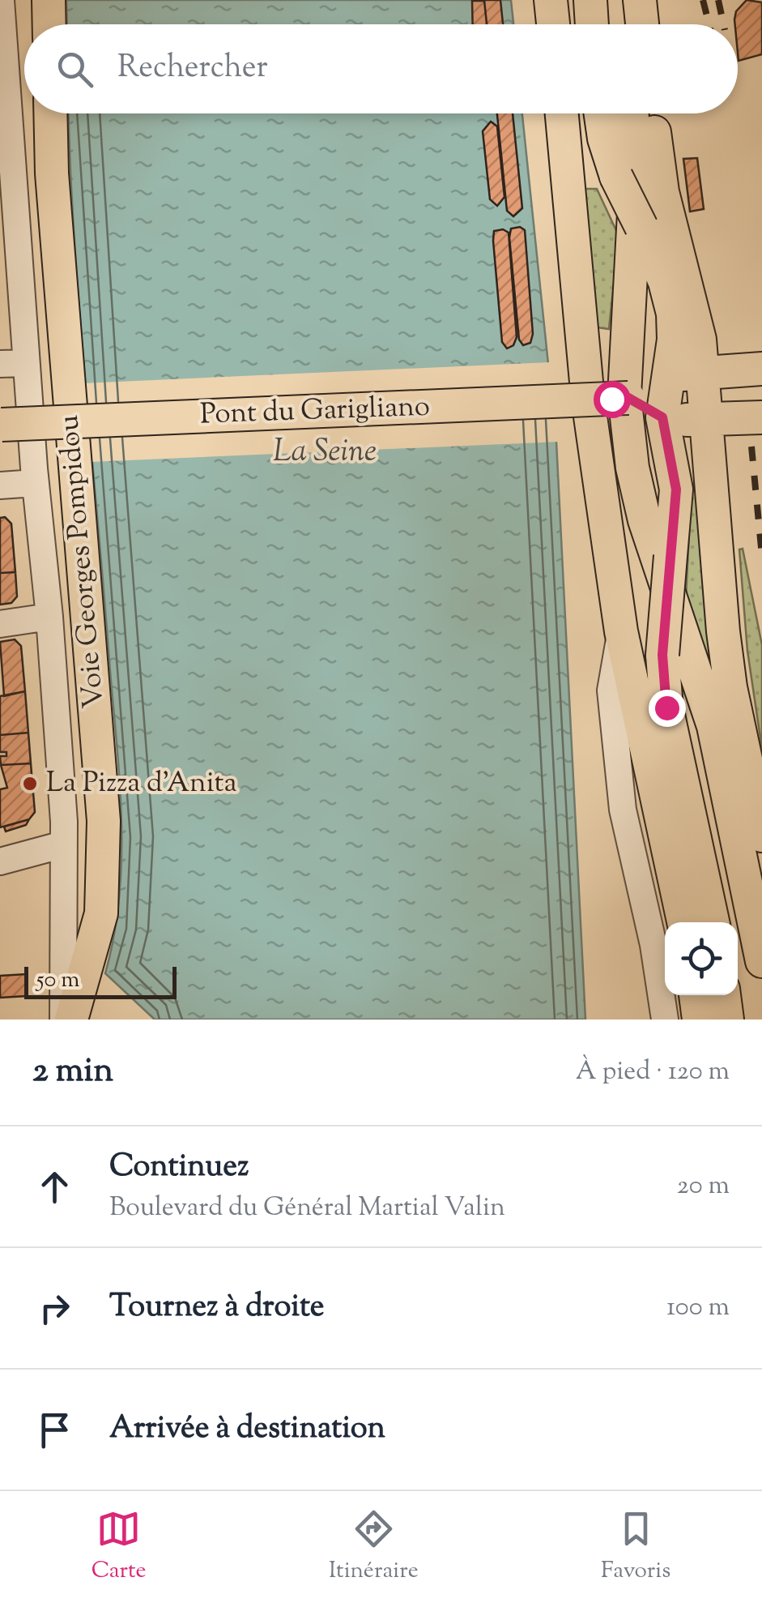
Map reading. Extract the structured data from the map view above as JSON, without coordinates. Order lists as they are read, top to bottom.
{
  "streets": {
    "main road": ["Pont du Garigliano", "Voie Georges Pompidou"]
  },
  "water": ["La Seine"],
  "places": ["La Pizza d'Anita"],
  "scale_bar": "50 m",
  "page": {
    "search": "Rechercher",
    "scale": "50 m",
    "heading": ["2 min", "À pied · 120 m"],
    "list": [
      ["Continuez", "Boulevard du Général Martial Valin", "20 m"],
      ["Tournez à droite", "100 m"],
      "Arrivée à destination"
    ],
    "nav": ["Carte", "Itinéraire", "Favoris"]
  }
}
